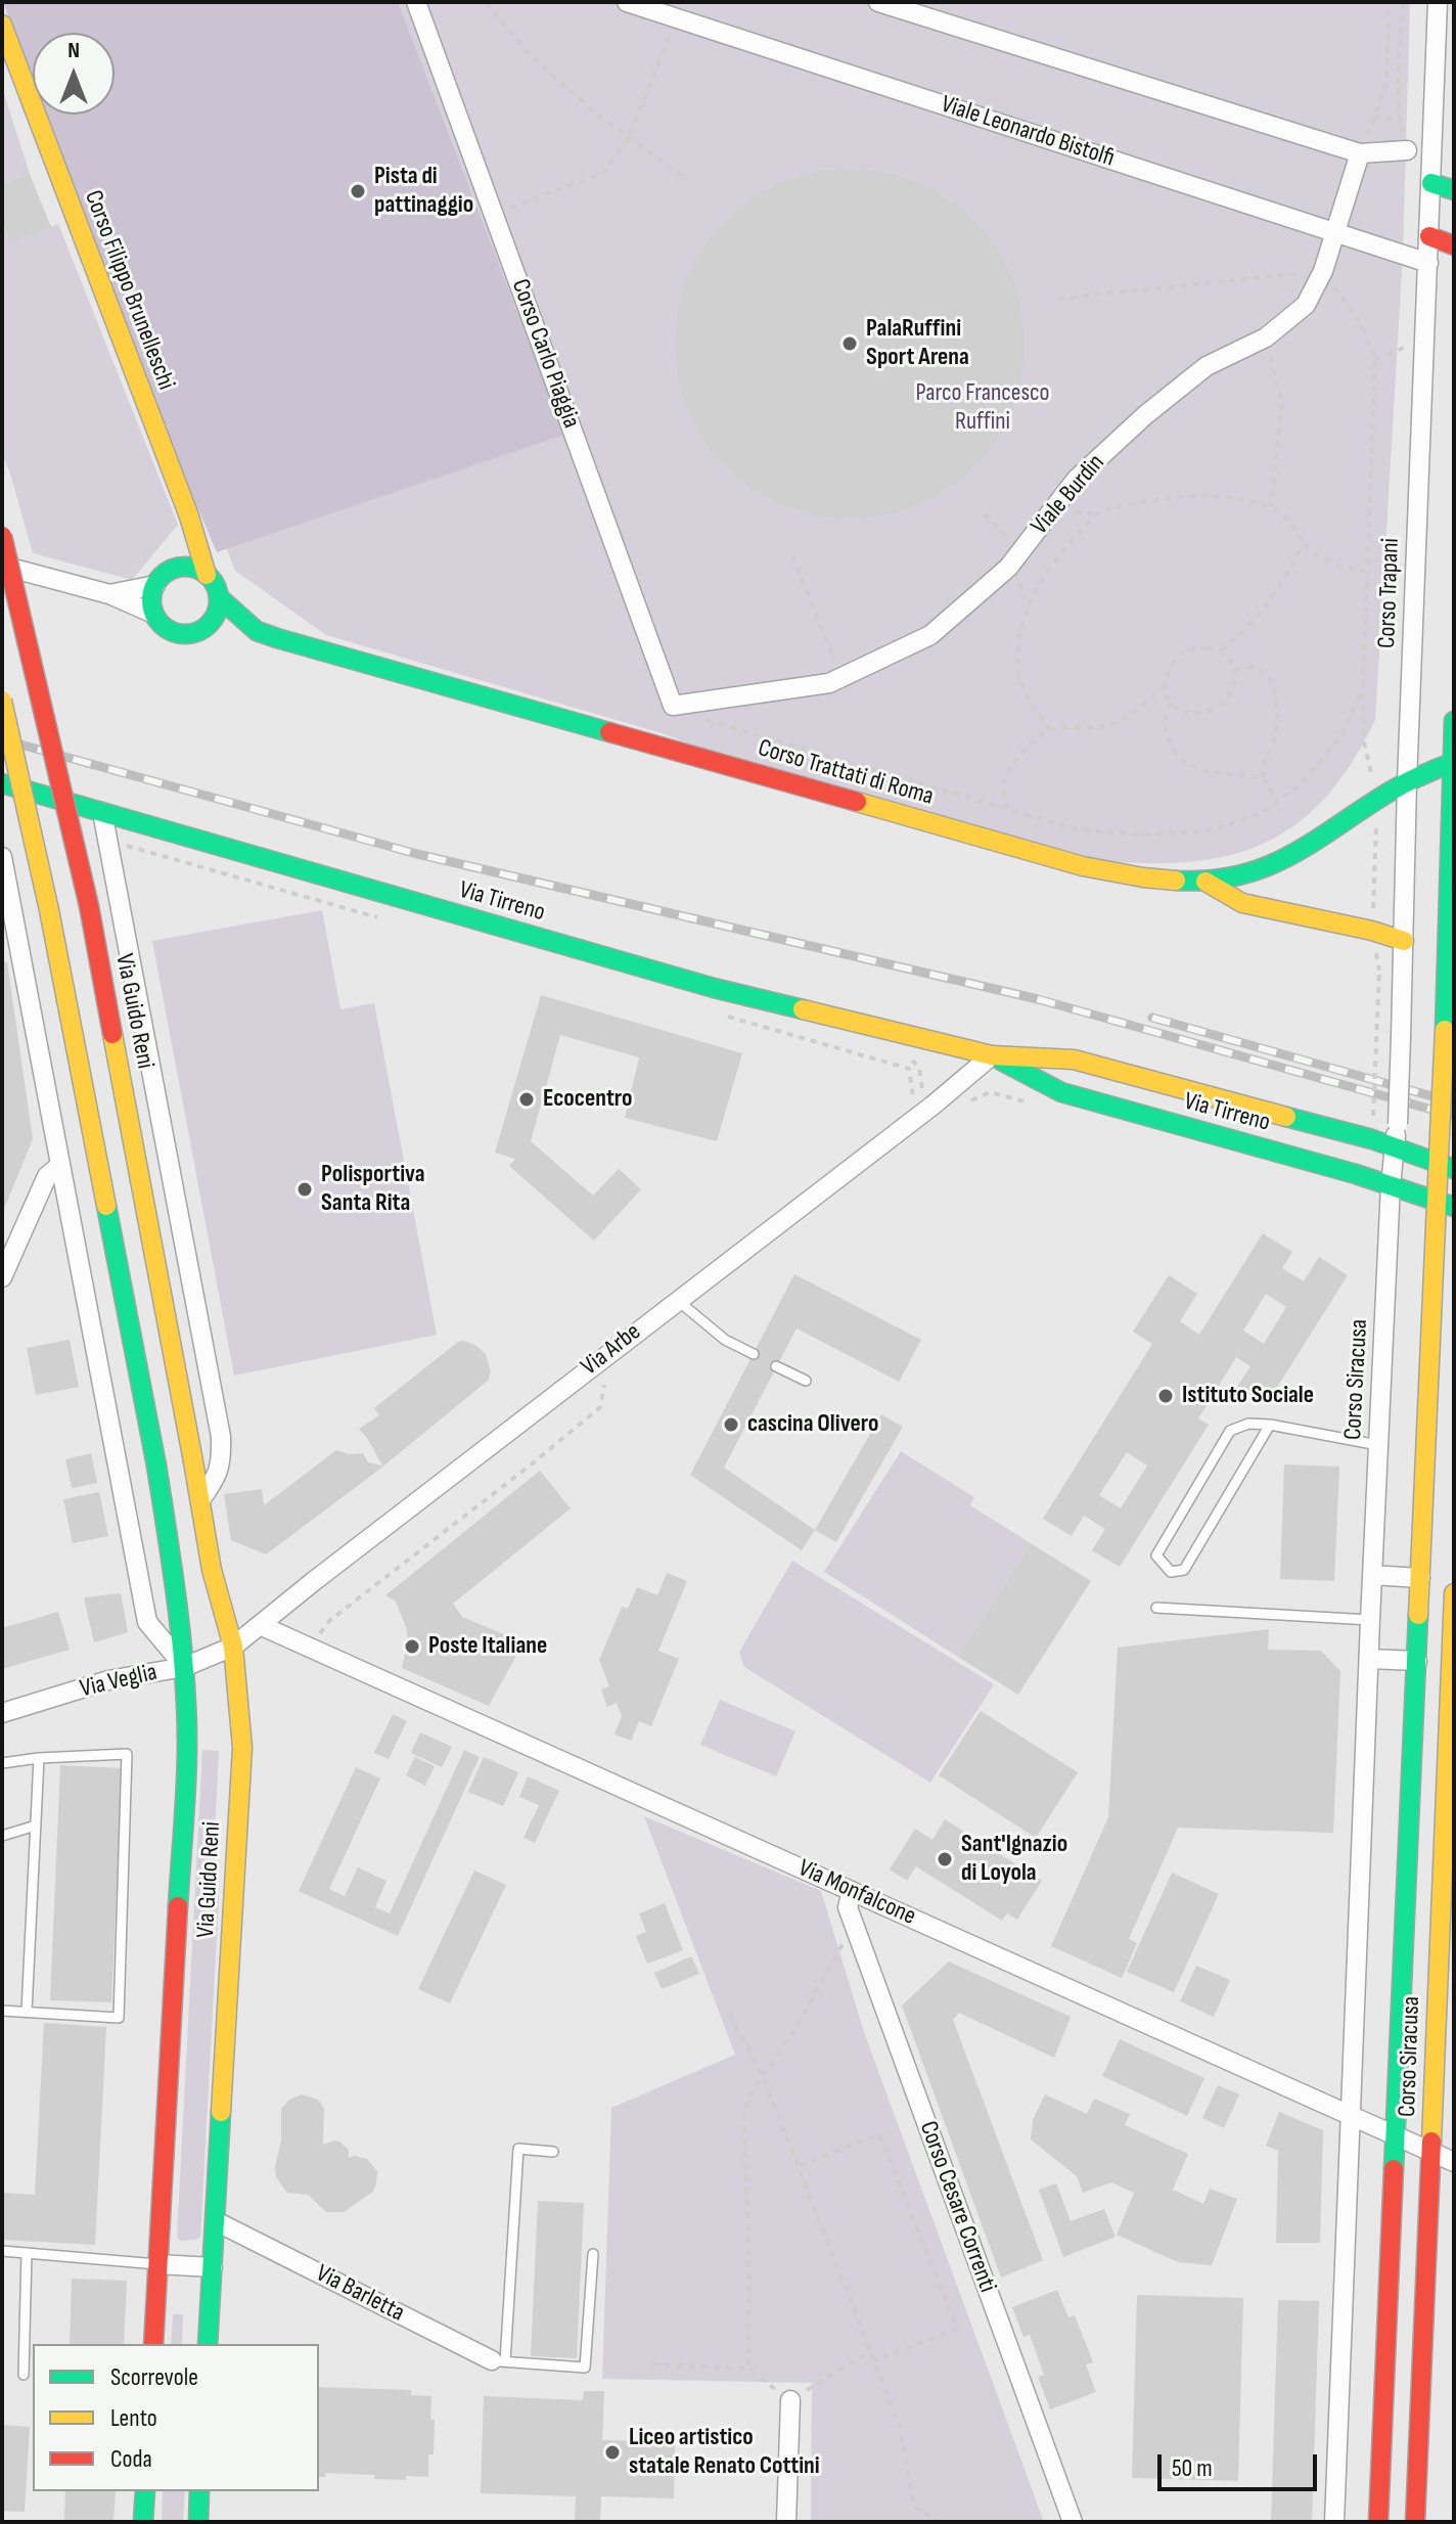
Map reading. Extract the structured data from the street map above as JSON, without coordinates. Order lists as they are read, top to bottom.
{
  "streets": {
    "main road": [
      "Corso Filippo Brunelleschi",
      "Corso Trattati di Roma",
      "Via Tirreno",
      "Via Guido Reni",
      "Corso Siracusa"
    ],
    "street": [
      "Viale Leonardo Bistolfi",
      "Corso Carlo Piaggia",
      "Viale Burdin",
      "Corso Trapani",
      "Via Arbe",
      "Via Veglia",
      "Via Monfalcone",
      "Corso Cesare Correnti",
      "Via Barletta"
    ]
  },
  "crossings": [
    ["Viale Leonardo Bistolfi", "Viale Burdin"],
    ["Viale Leonardo Bistolfi", "Corso Trapani"],
    ["Corso Filippo Brunelleschi", "Corso Trattati di Roma"],
    ["Corso Carlo Piaggia", "Viale Burdin"],
    ["Corso Trapani", "Corso Trattati di Roma"],
    ["Corso Trapani", "Via Tirreno"],
    ["Corso Trapani", "Corso Siracusa"],
    ["Via Tirreno", "Via Guido Reni"],
    ["Via Tirreno", "Via Arbe"],
    ["Via Tirreno", "Corso Siracusa"],
    ["Via Guido Reni", "Via Arbe"],
    ["Via Guido Reni", "Via Veglia"],
    ["Via Guido Reni", "Via Barletta"],
    ["Via Arbe", "Via Veglia"],
    ["Via Arbe", "Via Monfalcone"],
    ["Corso Siracusa", "Via Monfalcone"],
    ["Via Monfalcone", "Corso Cesare Correnti"]
  ],
  "parks": ["Parco Francesco Ruffini"],
  "places": [
    "Pista di pattinaggio",
    "PalaRuffini Sport Arena",
    "Ecocentro",
    "Polisportiva Santa Rita",
    "Istituto Sociale",
    "cascina Olivero",
    "Poste Italiane",
    "Sant'Ignazio di Loyola",
    "Liceo artistico statale Renato Cottini"
  ],
  "legend": ["Scorrevole", "Lento", "Coda"],
  "scale_bar": "50 m",
  "north": "top"
}
